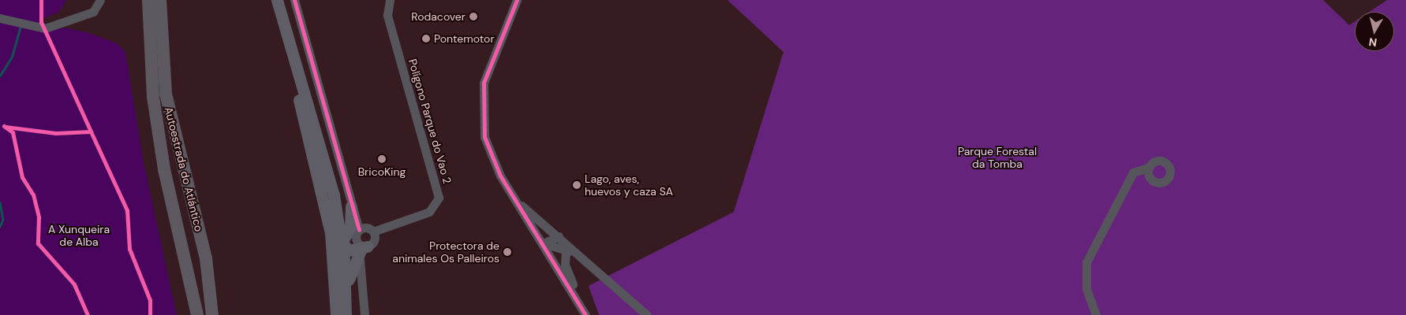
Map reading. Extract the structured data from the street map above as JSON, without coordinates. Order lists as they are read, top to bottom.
{
  "streets": {
    "highway": ["Autoestrada do Atlántico"],
    "street": ["Polígono Parque do Vao 2"]
  },
  "parks": ["Parque Forestal da Tomba", "A Xunqueira de Alba"],
  "places": [
    "Rodacover",
    "Pontemotor",
    "BricoKing",
    "Lago, aves, huevos y caza SA",
    "Protectora de animales Os Palleiros"
  ],
  "north": "bottom"
}
